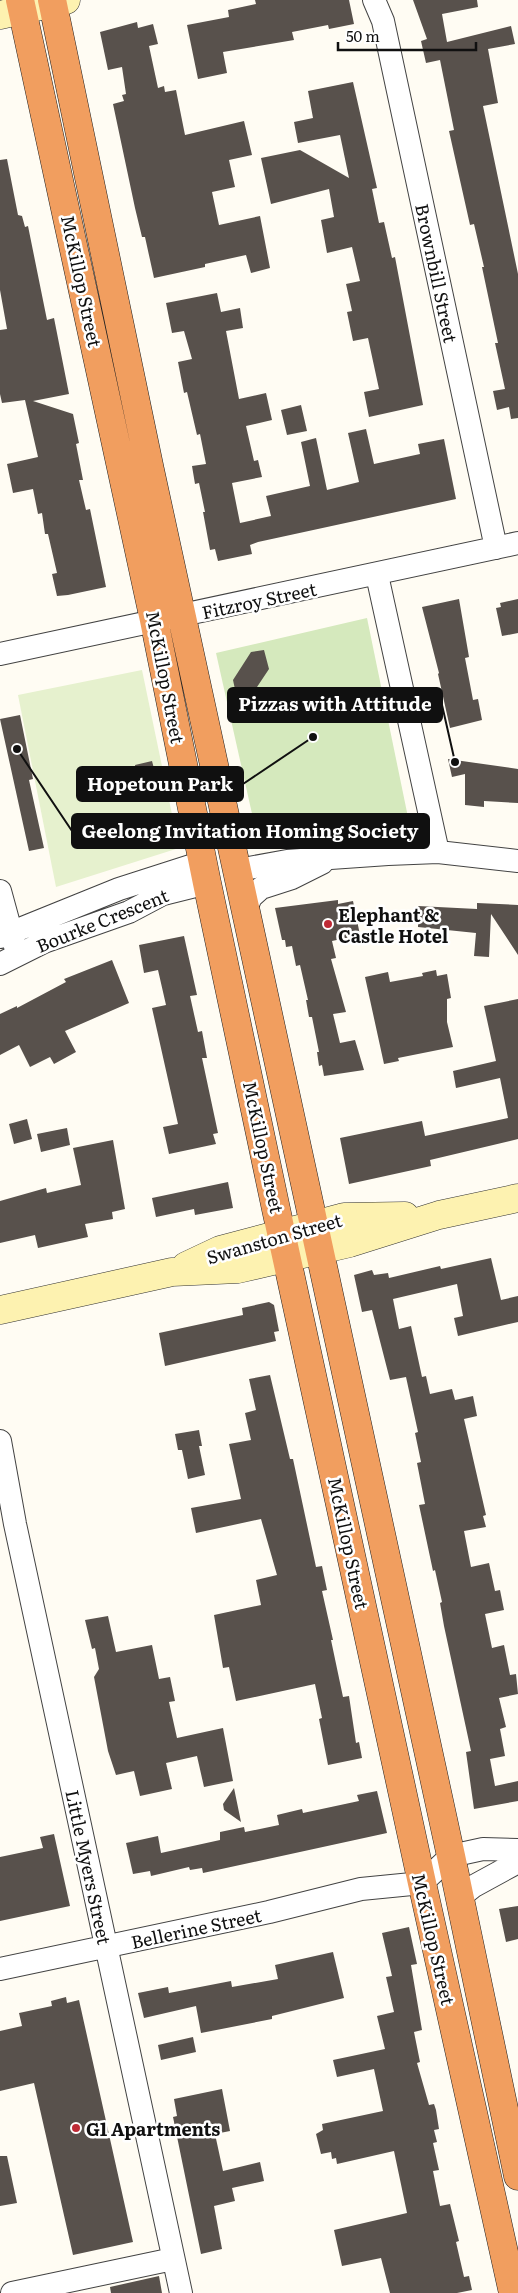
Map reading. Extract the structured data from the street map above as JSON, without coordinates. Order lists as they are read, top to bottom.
{
  "streets": {
    "highway": ["McKillop Street"],
    "street": [
      "Brownbill Street",
      "Fitzroy Street",
      "Bourke Crescent",
      "Swanston Street",
      "Little Myers Street",
      "Bellerine Street"
    ]
  },
  "crossings": [
    ["Brownbill Street", "Fitzroy Street"],
    ["McKillop Street", "Fitzroy Street"],
    ["McKillop Street", "Bourke Crescent"],
    ["McKillop Street", "Swanston Street"],
    ["McKillop Street", "Bellerine Street"],
    ["Little Myers Street", "Bellerine Street"]
  ],
  "places": [
    "Hopetoun Park",
    "Geelong Invitation Homing Society",
    "Pizzas with Attitude",
    "Elephant & Castle Hotel",
    "G1 Apartments"
  ],
  "scale_bar": "50 m"
}
